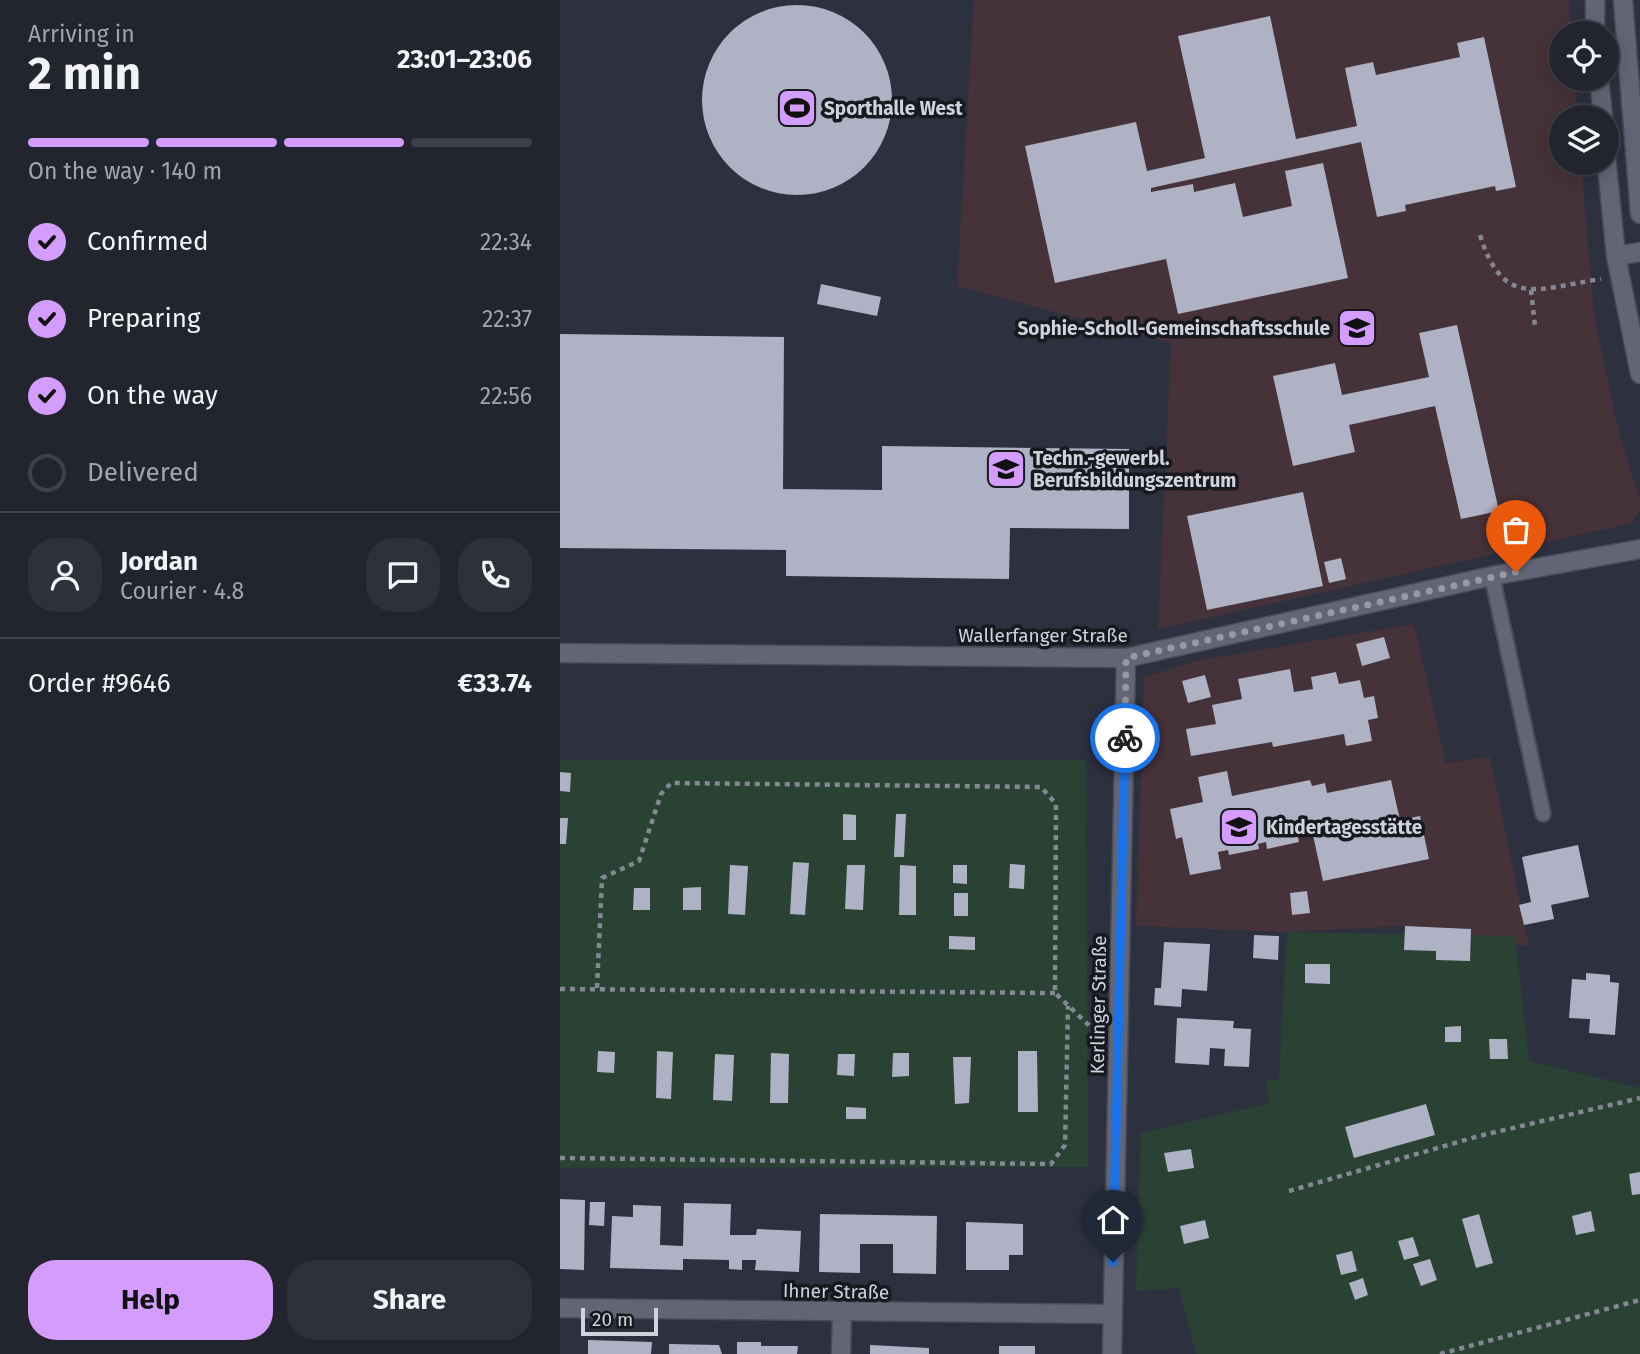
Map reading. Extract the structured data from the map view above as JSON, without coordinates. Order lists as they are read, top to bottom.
{
  "streets": {
    "street": ["Wallerfanger Straße", "Kerlinger Straße", "Ihner Straße"]
  },
  "crossings": [
    ["Wallerfanger Straße", "Kerlinger Straße"],
    ["Kerlinger Straße", "Ihner Straße"]
  ],
  "places": {
    "sports": ["Sporthalle West"],
    "school or university": ["Sophie-Scholl-Gemeinschaftsschule", "Techn.-gewerbl. Berufsbildungszentrum", "Kindertagesstätte"]
  },
  "scale_bar": "20 m",
  "page": {
    "heading": ["2 min", "Arriving in", "23:01–23:06"],
    "panel": [
      "Jordan",
      "Courier · 4.8",
      "Order #9646",
      "€33.74"
    ],
    "bar": "On the way · 140 m",
    "list": [
      ["Confirmed", "22:34"],
      ["Preparing", "22:37"],
      ["On the way", "22:56"],
      "Delivered"
    ],
    "buttons": ["Help", "Share"],
    "scale": "20 m"
  }
}
